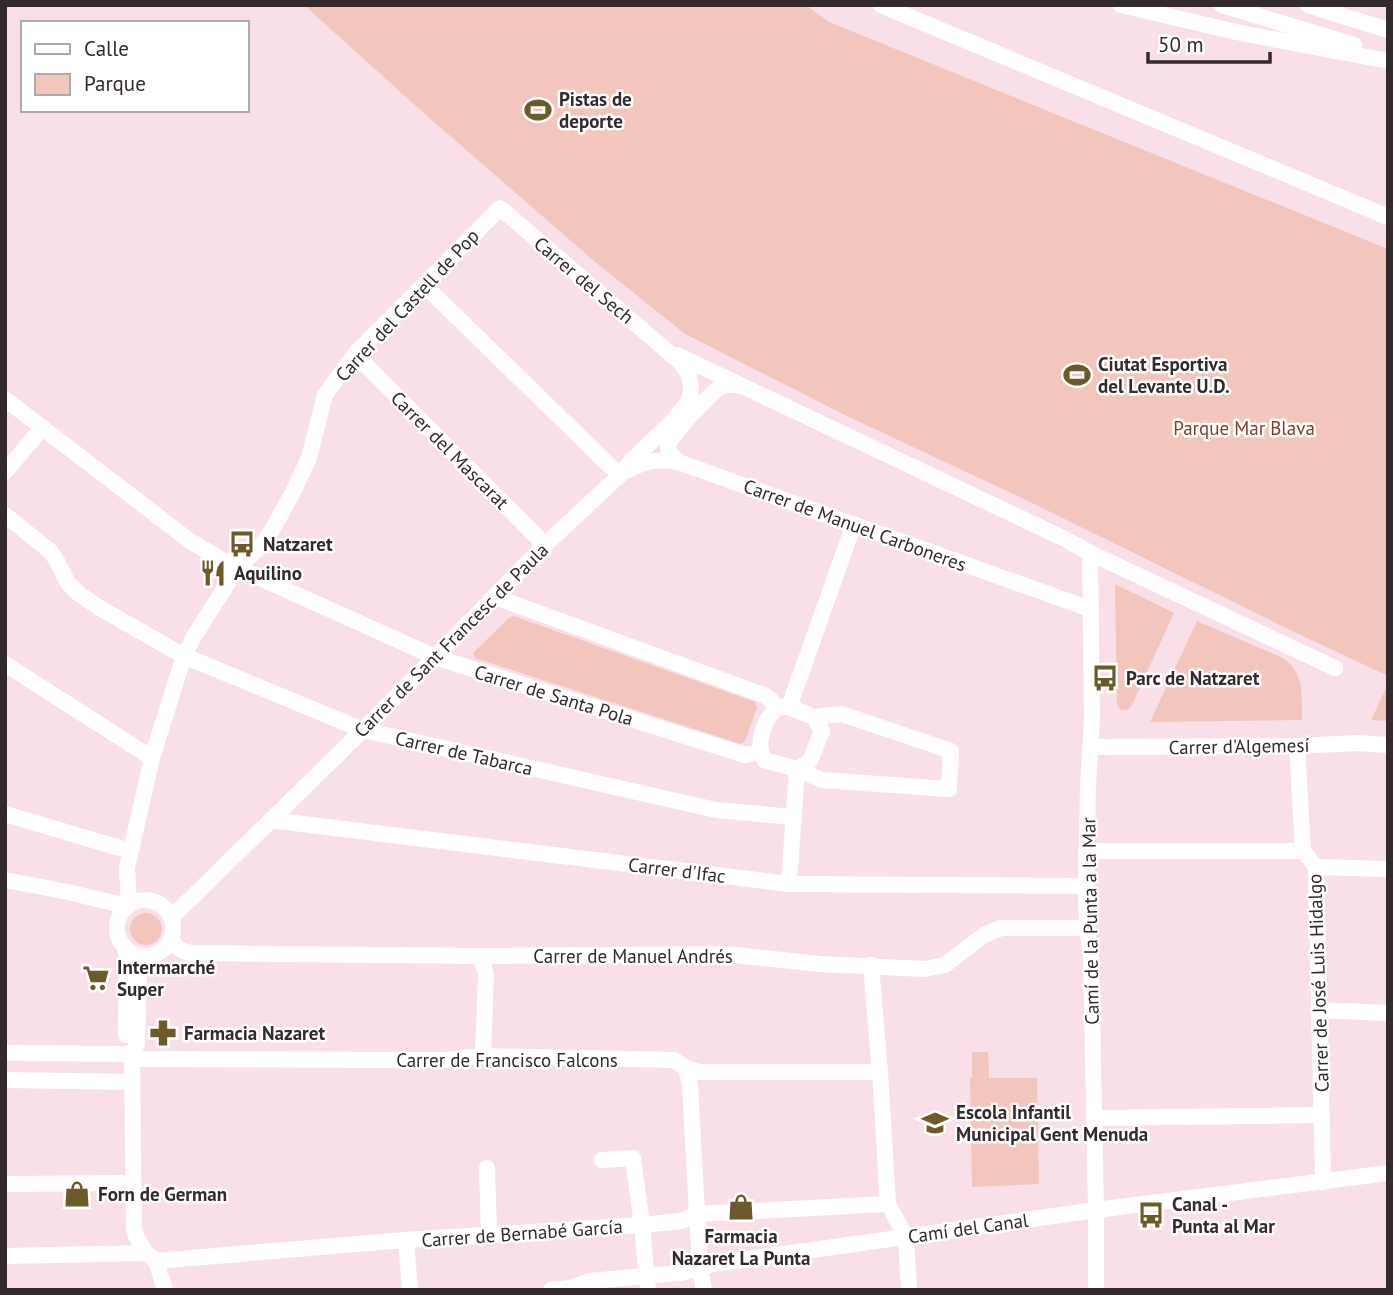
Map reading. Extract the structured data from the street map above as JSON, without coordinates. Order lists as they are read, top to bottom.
{
  "streets": {
    "street": [
      "Carrer del Sech",
      "Carrer del Castell de Pop",
      "Carrer del Mascarat",
      "Carrer de Manuel Carboneres",
      "Carrer de Sant Francesc de Paula",
      "Carrer de Santa Pola",
      "Carrer d'Algemesí",
      "Carrer de Tabarca",
      "Carrer d'Ifac",
      "Camí de la Punta a la Mar",
      "Carrer de Manuel Andrés",
      "Carrer de José Luis Hidalgo",
      "Carrer de Francisco Falcons",
      "Camí del Canal",
      "Carrer de Bernabé García"
    ]
  },
  "crossings": [
    ["Carrer del Sech", "Carrer del Castell de Pop"],
    ["Carrer del Sech", "Carrer de Sant Francesc de Paula"],
    ["Carrer del Castell de Pop", "Carrer del Mascarat"],
    ["Carrer del Castell de Pop", "Carrer de Sant Francesc de Paula"],
    ["Carrer del Castell de Pop", "Carrer de Santa Pola"],
    ["Carrer del Castell de Pop", "Carrer de Tabarca"],
    ["Carrer del Castell de Pop", "Carrer de Manuel Andrés"],
    ["Carrer del Mascarat", "Carrer de Sant Francesc de Paula"],
    ["Carrer de Manuel Carboneres", "Carrer de Sant Francesc de Paula"],
    ["Carrer de Manuel Carboneres", "Camí de la Punta a la Mar"],
    ["Carrer de Sant Francesc de Paula", "Carrer de Santa Pola"],
    ["Carrer de Sant Francesc de Paula", "Carrer de Tabarca"],
    ["Carrer de Sant Francesc de Paula", "Carrer d'Ifac"],
    ["Carrer de Sant Francesc de Paula", "Carrer de Manuel Andrés"],
    ["Carrer d'Algemesí", "Camí de la Punta a la Mar"],
    ["Carrer d'Algemesí", "Carrer de José Luis Hidalgo"],
    ["Carrer d'Ifac", "Camí de la Punta a la Mar"],
    ["Camí de la Punta a la Mar", "Carrer de Manuel Andrés"],
    ["Camí de la Punta a la Mar", "Camí del Canal"],
    ["Carrer de José Luis Hidalgo", "Camí del Canal"]
  ],
  "parks": ["Parque Mar Blava"],
  "places": {
    "sports": ["Pistas de deporte", "Ciutat Esportiva del Levante U.D."],
    "bus stop": ["Natzaret", "Parc de Natzaret", "Canal - Punta al Mar"],
    "restaurant": ["Aquilino"],
    "supermarket": ["Intermarché Super"],
    "pharmacy": ["Farmacia Nazaret"],
    "school or university": ["Escola Infantil Municipal Gent Menuda"],
    "shop": ["Forn de German", "Farmacia Nazaret La Punta"]
  },
  "legend": ["Calle", "Parque"],
  "scale_bar": "50 m"
}
